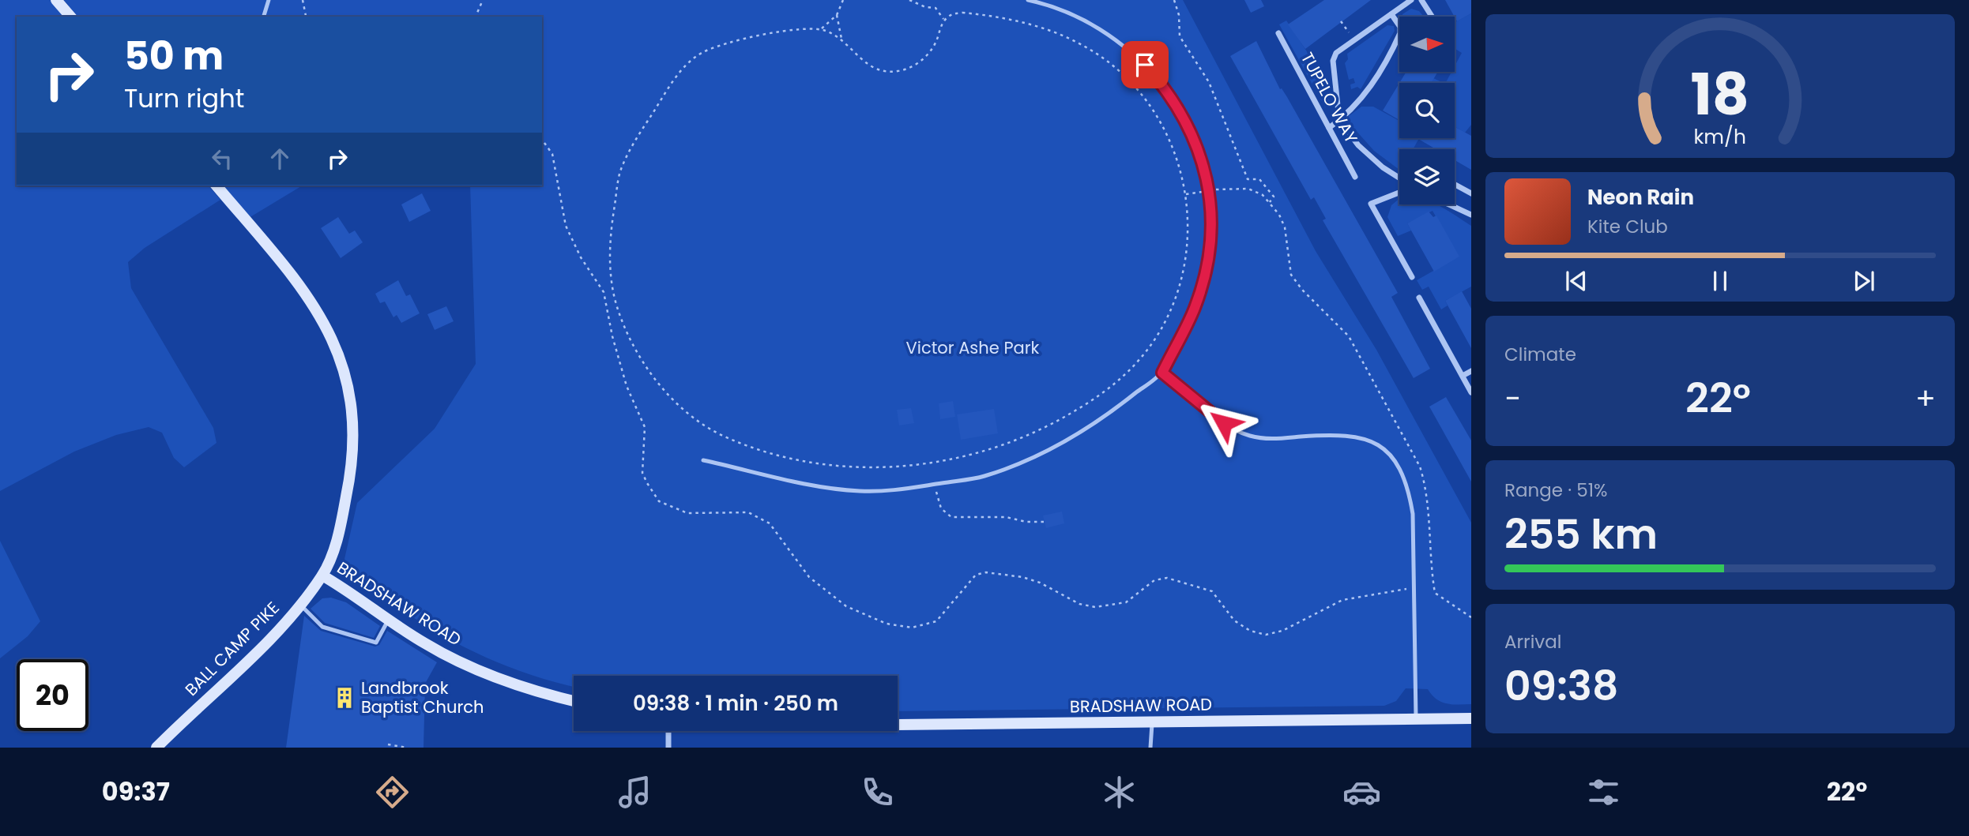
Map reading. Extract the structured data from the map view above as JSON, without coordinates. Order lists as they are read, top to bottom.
{
  "streets": {
    "street": ["TUPELO WAY", "BRADSHAW ROAD", "BALL CAMP PIKE"]
  },
  "crossings": [
    ["BRADSHAW ROAD", "BALL CAMP PIKE"]
  ],
  "parks": ["Victor Ashe Park"],
  "places": {
    "building": ["Landbrook Baptist Church"]
  },
  "north": "right",
  "page": {
    "turn": ["50 m", "Turn right"],
    "song": ["Neon Rain", "Kite Club"],
    "tile": [
      "Climate",
      ["Range · 51%", "255 km"],
      ["Arrival", "09:38"]
    ],
    "heat": ["−", "22°", "+"],
    "limit": "20",
    "trip": "09:38 · 1 min · 250 m",
    "tabs": ["09:37", "22°"],
    "gauge": ["18", "km/h"]
  }
}
